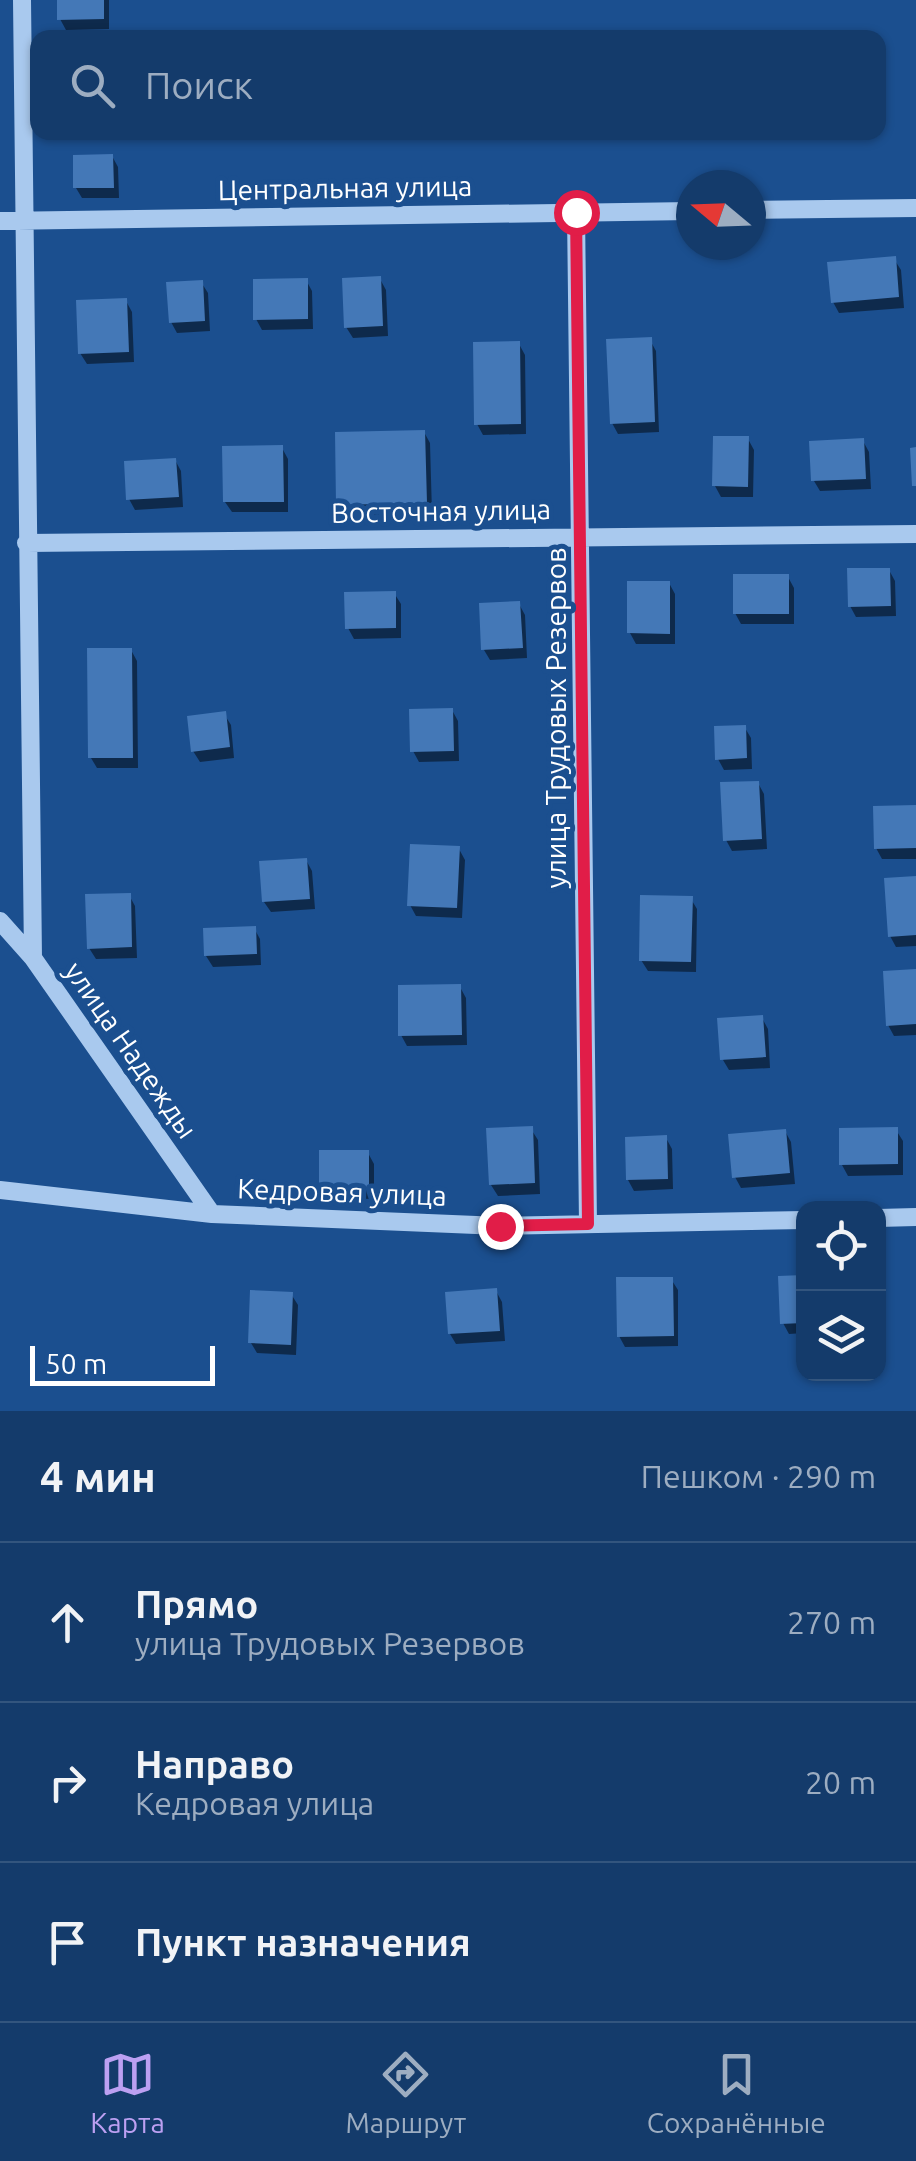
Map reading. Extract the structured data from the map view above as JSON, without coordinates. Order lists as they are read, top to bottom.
{
  "streets": {
    "street": [
      "Центральная улица",
      "Восточная улица",
      "улица Трудовых Резервов",
      "улица Надежды",
      "Кедровая улица"
    ]
  },
  "crossings": [
    ["Центральная улица", "улица Трудовых Резервов"],
    ["Восточная улица", "улица Трудовых Резервов"],
    ["улица Трудовых Резервов", "Кедровая улица"],
    ["улица Надежды", "Кедровая улица"]
  ],
  "scale_bar": "50 m",
  "north": "left",
  "page": {
    "search": "Поиск",
    "scale": "50 m",
    "heading": ["4 мин", "Пешком · 290 m"],
    "list": [
      ["Прямо", "улица Трудовых Резервов", "270 m"],
      ["Направо", "Кедровая улица", "20 m"],
      "Пункт назначения"
    ],
    "nav": ["Карта", "Маршрут", "Сохранённые"]
  }
}
